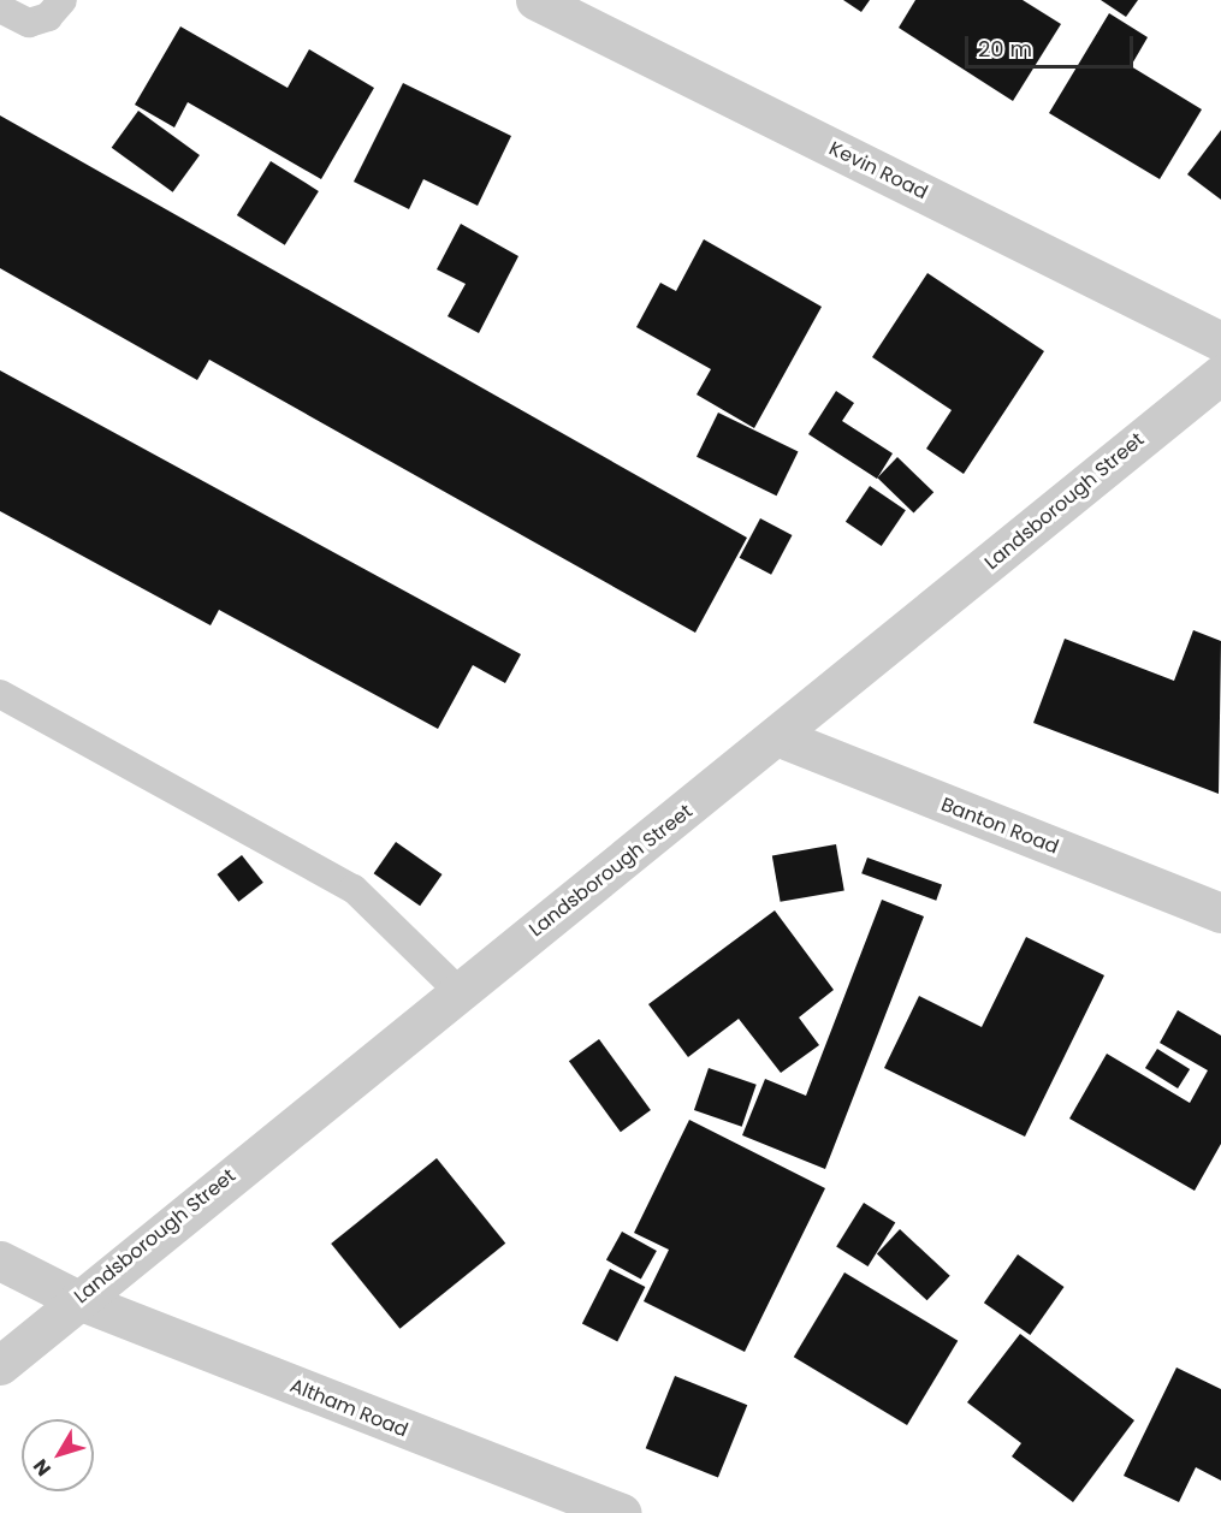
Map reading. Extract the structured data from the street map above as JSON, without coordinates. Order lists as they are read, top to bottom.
{
  "streets": {
    "street": [
      "Kevin Road",
      "Landsborough Street",
      "Banton Road",
      "Altham Road"
    ]
  },
  "crossings": [
    ["Landsborough Street", "Banton Road"],
    ["Landsborough Street", "Altham Road"]
  ],
  "scale_bar": "20 m",
  "north": "bottom left"
}
